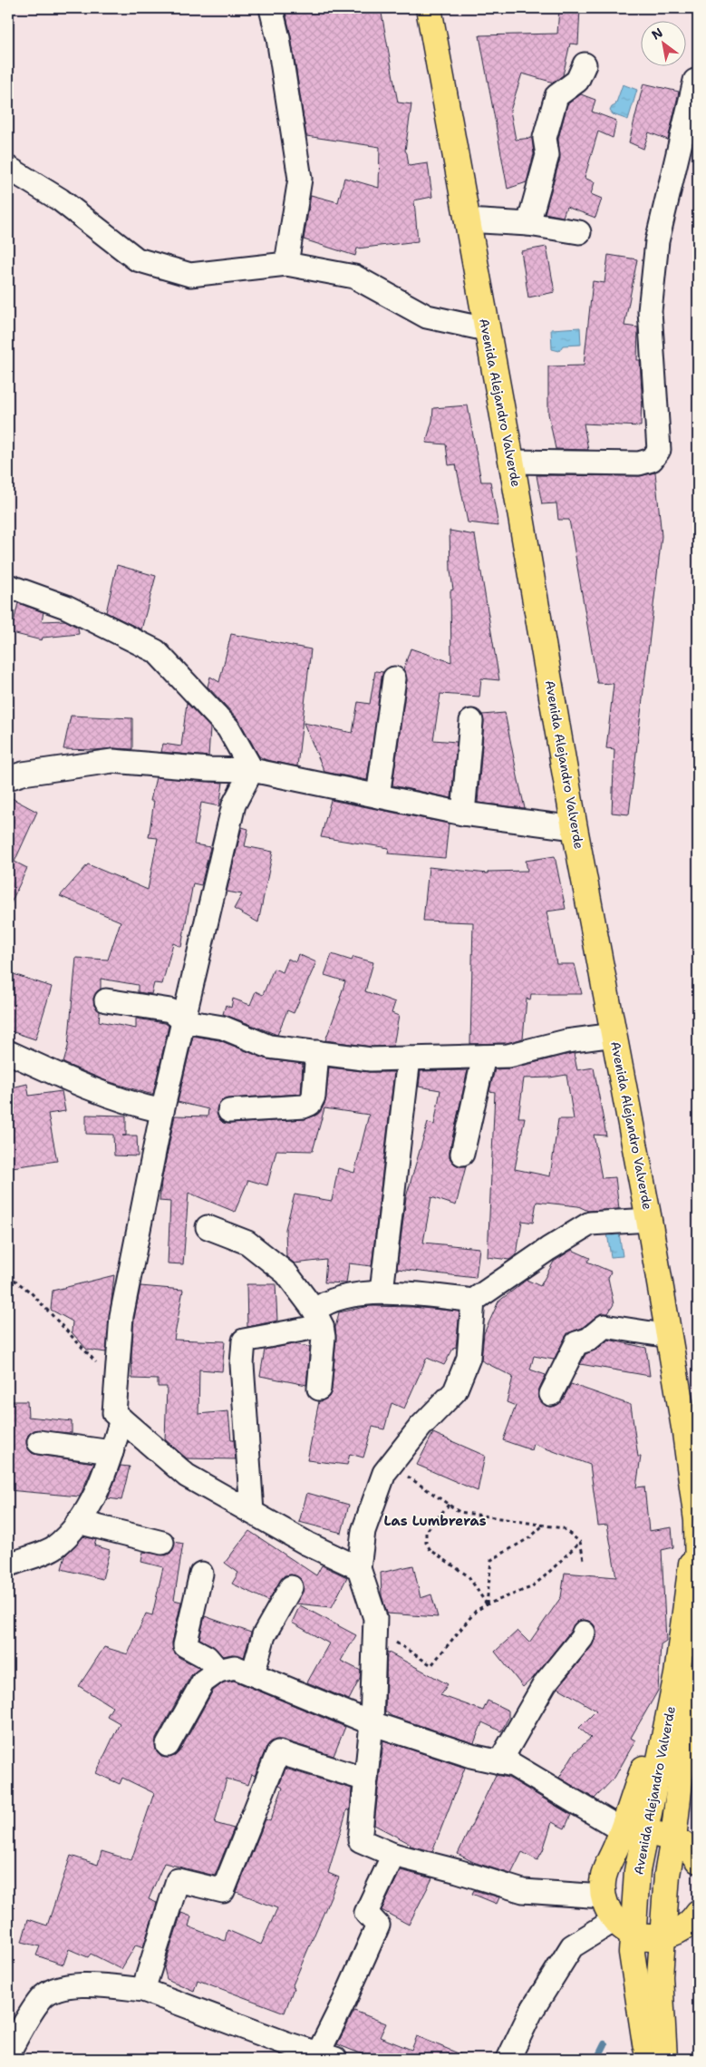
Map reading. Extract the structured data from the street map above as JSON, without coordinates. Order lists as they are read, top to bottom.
{
  "streets": {
    "main road": ["Avenida Alejandro Valverde"]
  },
  "districts": ["Las Lumbreras"],
  "north": "top left"
}
